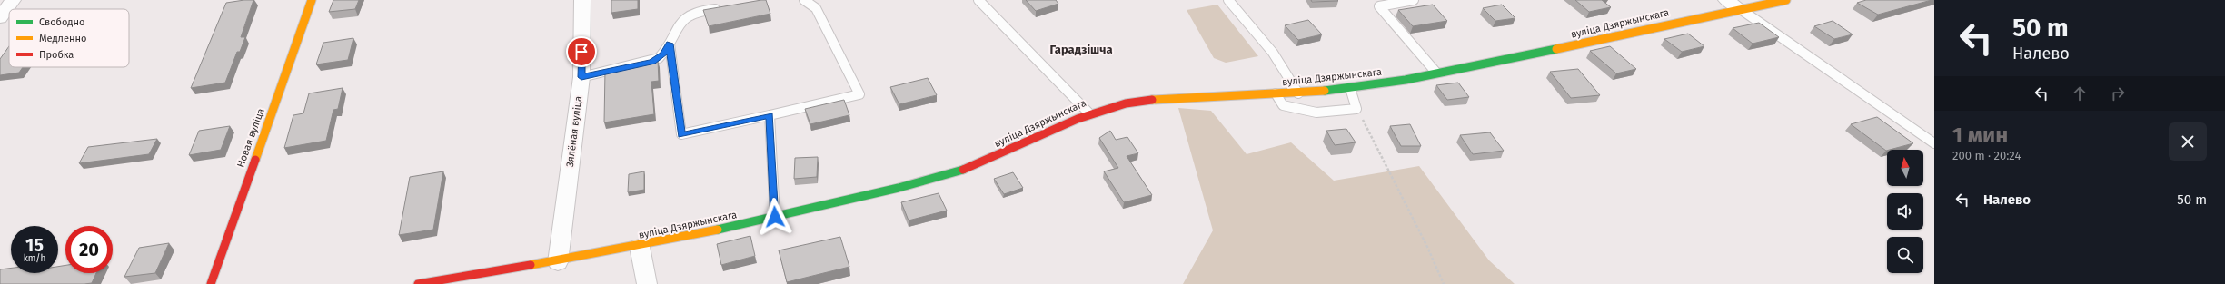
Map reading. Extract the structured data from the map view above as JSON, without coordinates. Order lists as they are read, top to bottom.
{
  "streets": {
    "street": ["вуліца Дзяржынскага", "Зялёная вуліца", "Новая вуліца"]
  },
  "crossings": [
    ["вуліца Дзяржынскага", "Зялёная вуліца"]
  ],
  "districts": ["Гарадзішча"],
  "legend": ["Свободно", "Медленно", "Пробка"],
  "north": "top",
  "page": {
    "turn": ["50 m", "Налево"],
    "heading": ["1 мин", "200 m · 20:24"],
    "list": [
      {
        "name": "Налево",
        "value": "50 m"
      }
    ],
    "speed": "15 km/h",
    "limit": "20"
  }
}
